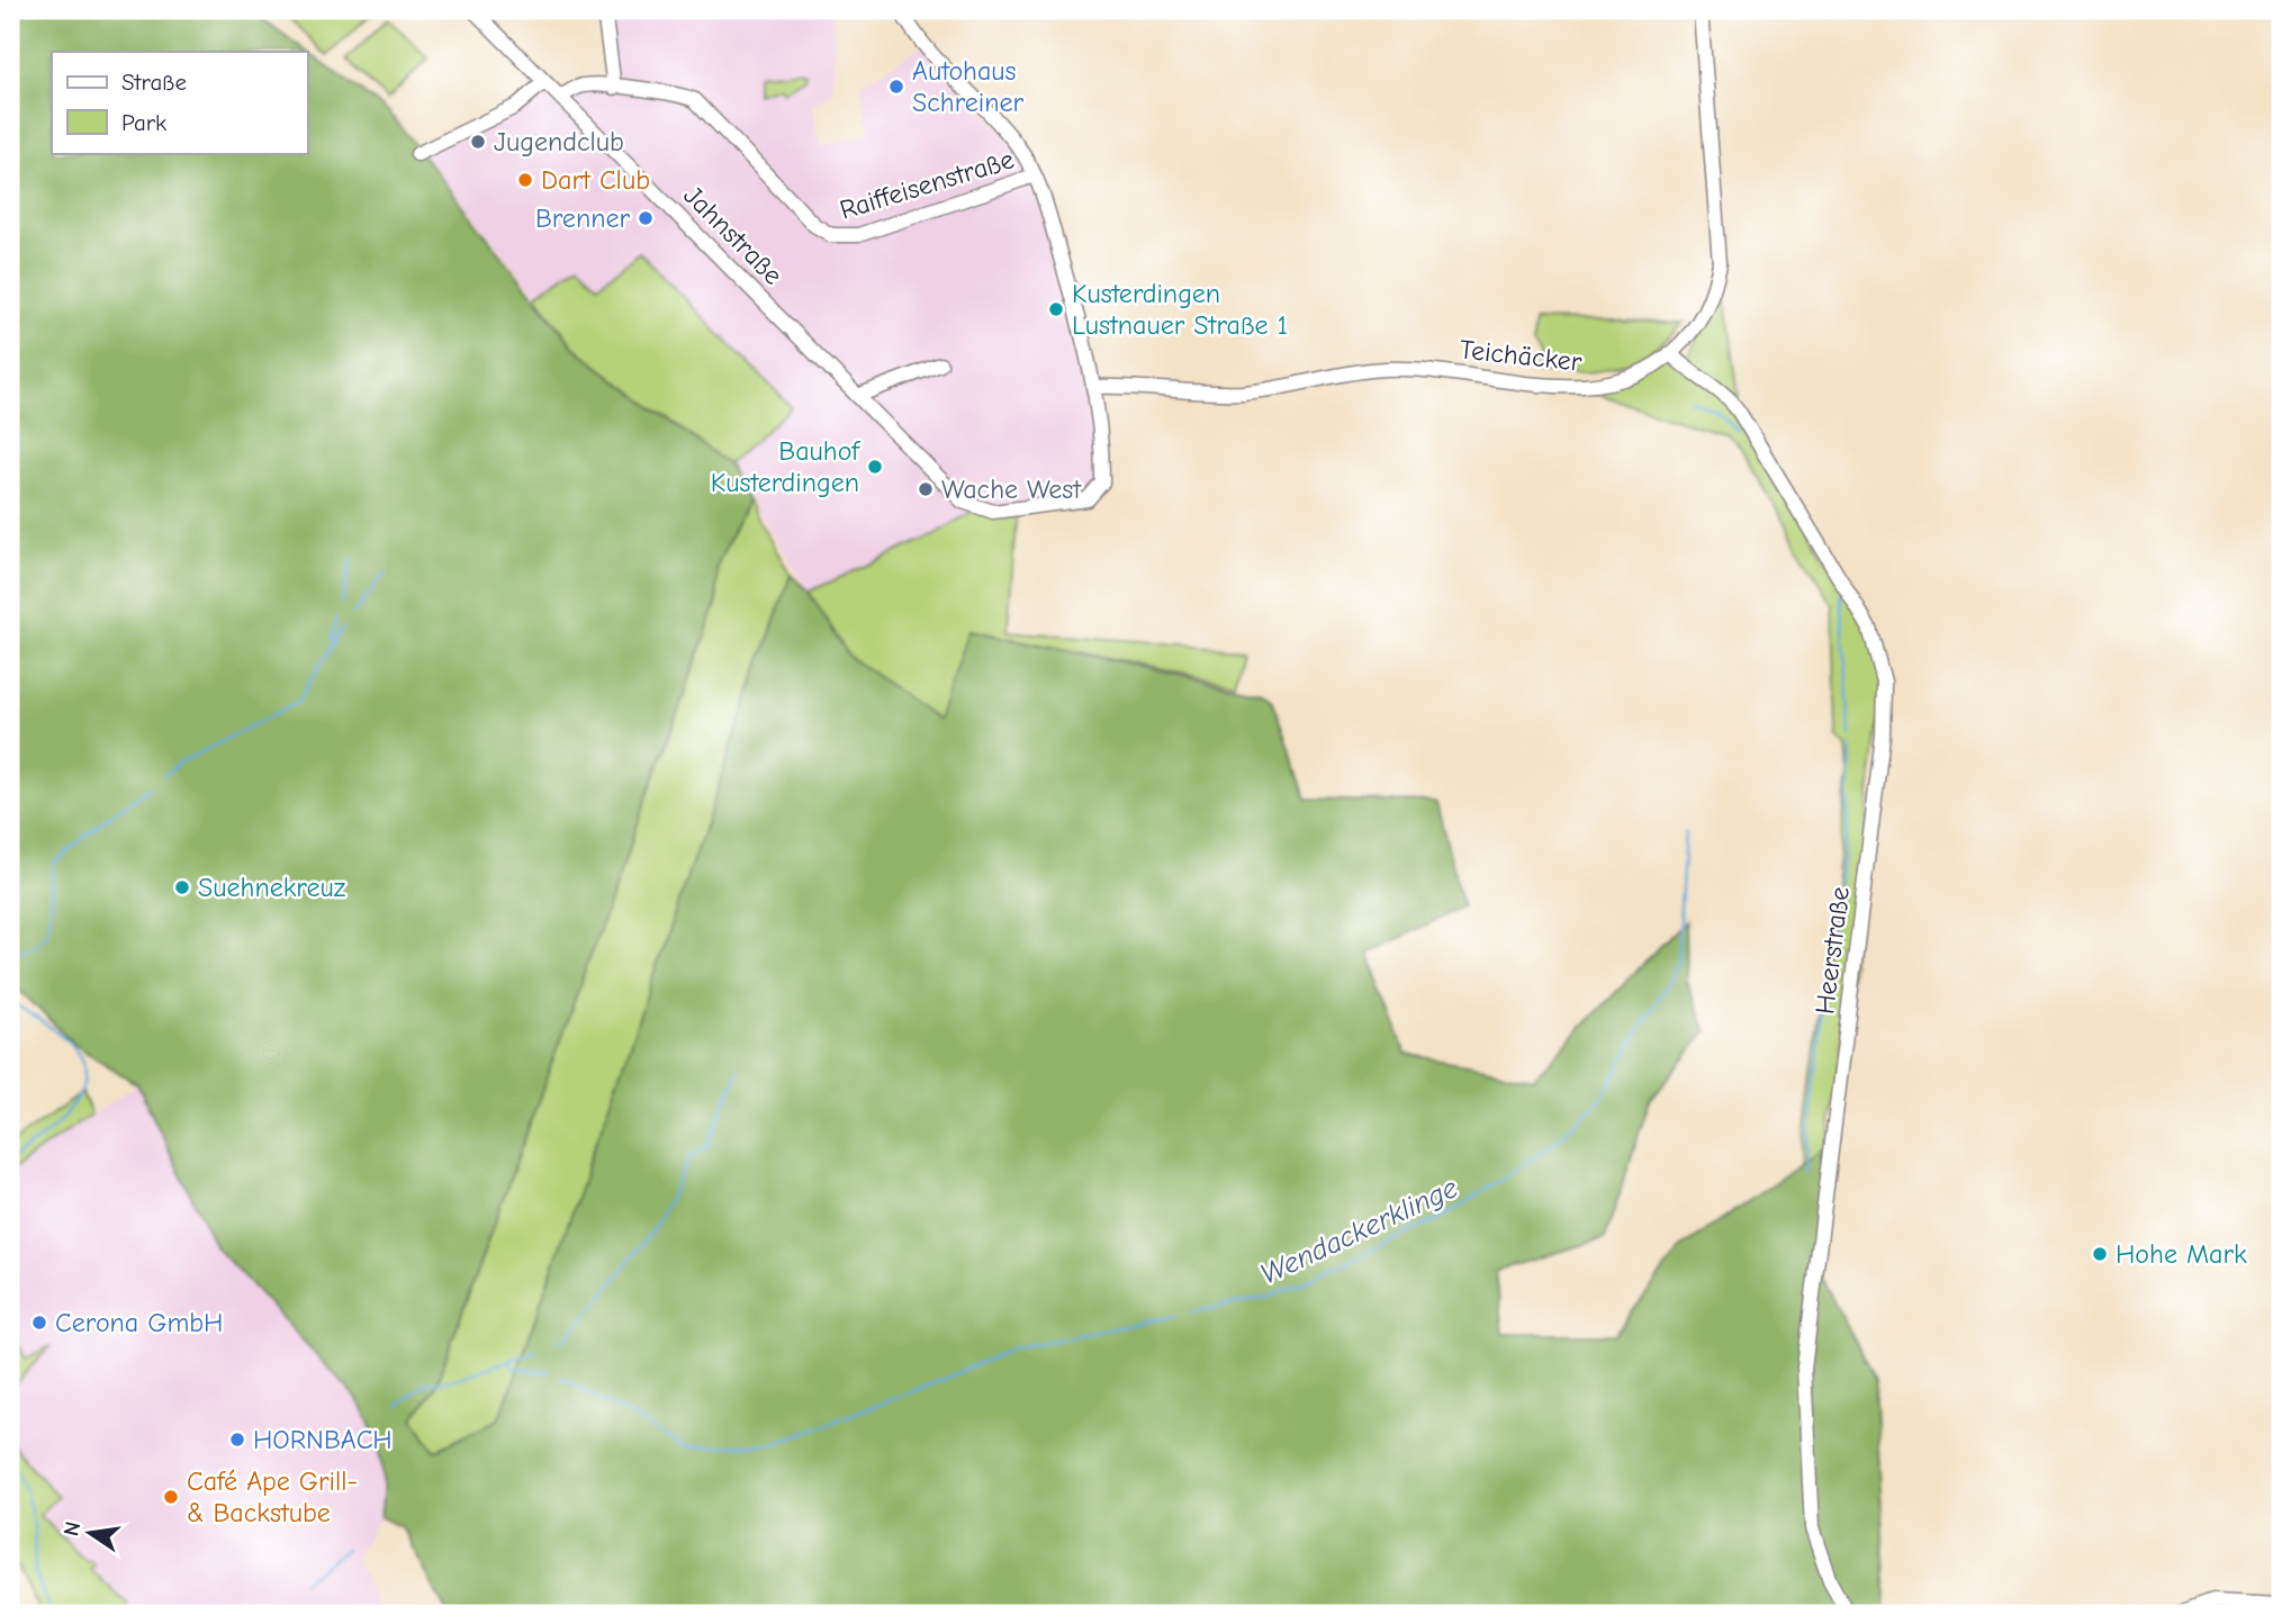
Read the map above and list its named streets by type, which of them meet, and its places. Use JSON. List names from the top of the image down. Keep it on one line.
{"streets":{"street":["Raiffeisenstraße","Jahnstraße","Teichäcker","Heerstraße"]},"crossings":[["Raiffeisenstraße","Jahnstraße"],["Jahnstraße","Teichäcker"],["Teichäcker","Heerstraße"]],"water":["Wendackerklinge"],"places":["Autohaus Schreiner","Jugendclub","Dart Club","Brenner","Kusterdingen Lustnauer Straße 1","Bauhof Kusterdingen","Wache West","Suehnekreuz","Hohe Mark","Cerona GmbH","HORNBACH","Café Ape Grill- & Backstube"],"legend":["Straße","Park"],"north":"left"}
